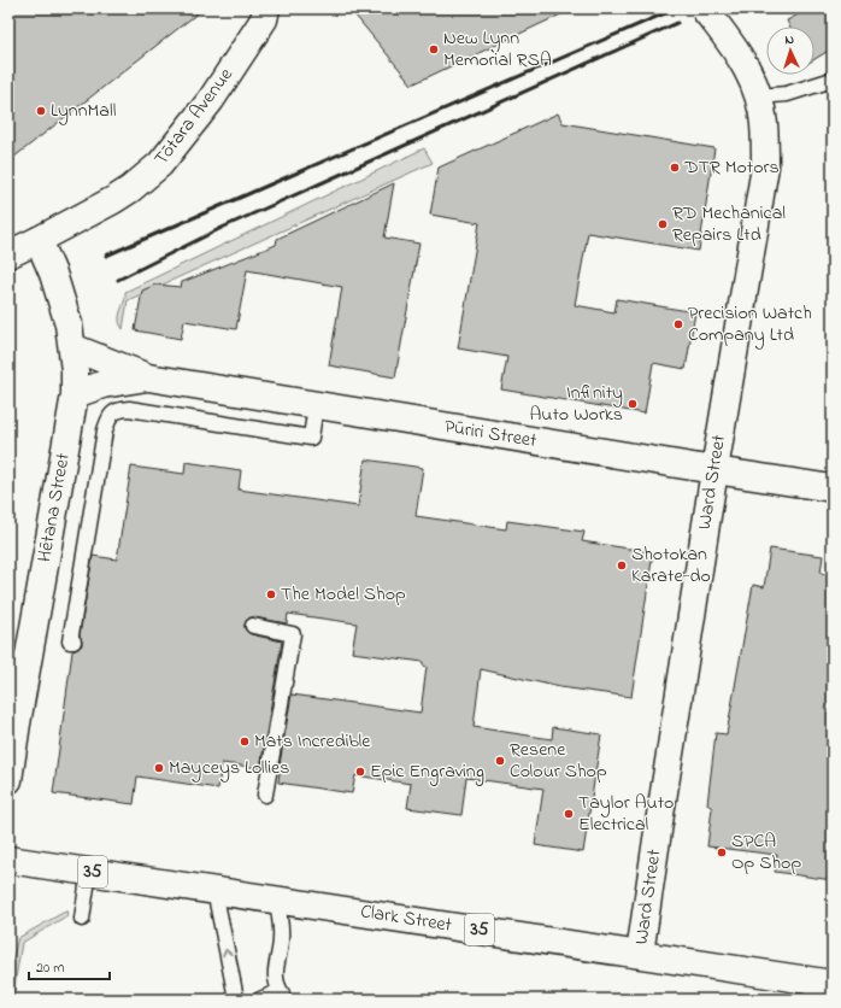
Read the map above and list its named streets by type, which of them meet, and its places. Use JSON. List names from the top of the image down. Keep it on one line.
{"streets":{"street":["Tōtara Avenue","Pūriri Street","Ward Street","Hētana Street","35","Clark Street"]},"crossings":[["Tōtara Avenue","Hētana Street"],["Pūriri Street","Ward Street"],["Pūriri Street","Hētana Street"],["Ward Street","Clark Street"]],"places":["New Lynn Memorial RSA","LynnMall","DTR Motors","RD Mechanical Repairs Ltd","Precision Watch Company Ltd","Infinity Auto Works","Shotokan Karate-do","The Model Shop","Mats Incredible","Resene Colour Shop","Mayceys Lollies","Epic Engraving","Taylor Auto Electrical","SPCA Op Shop"],"scale_bar":"20 m","north":"top"}
